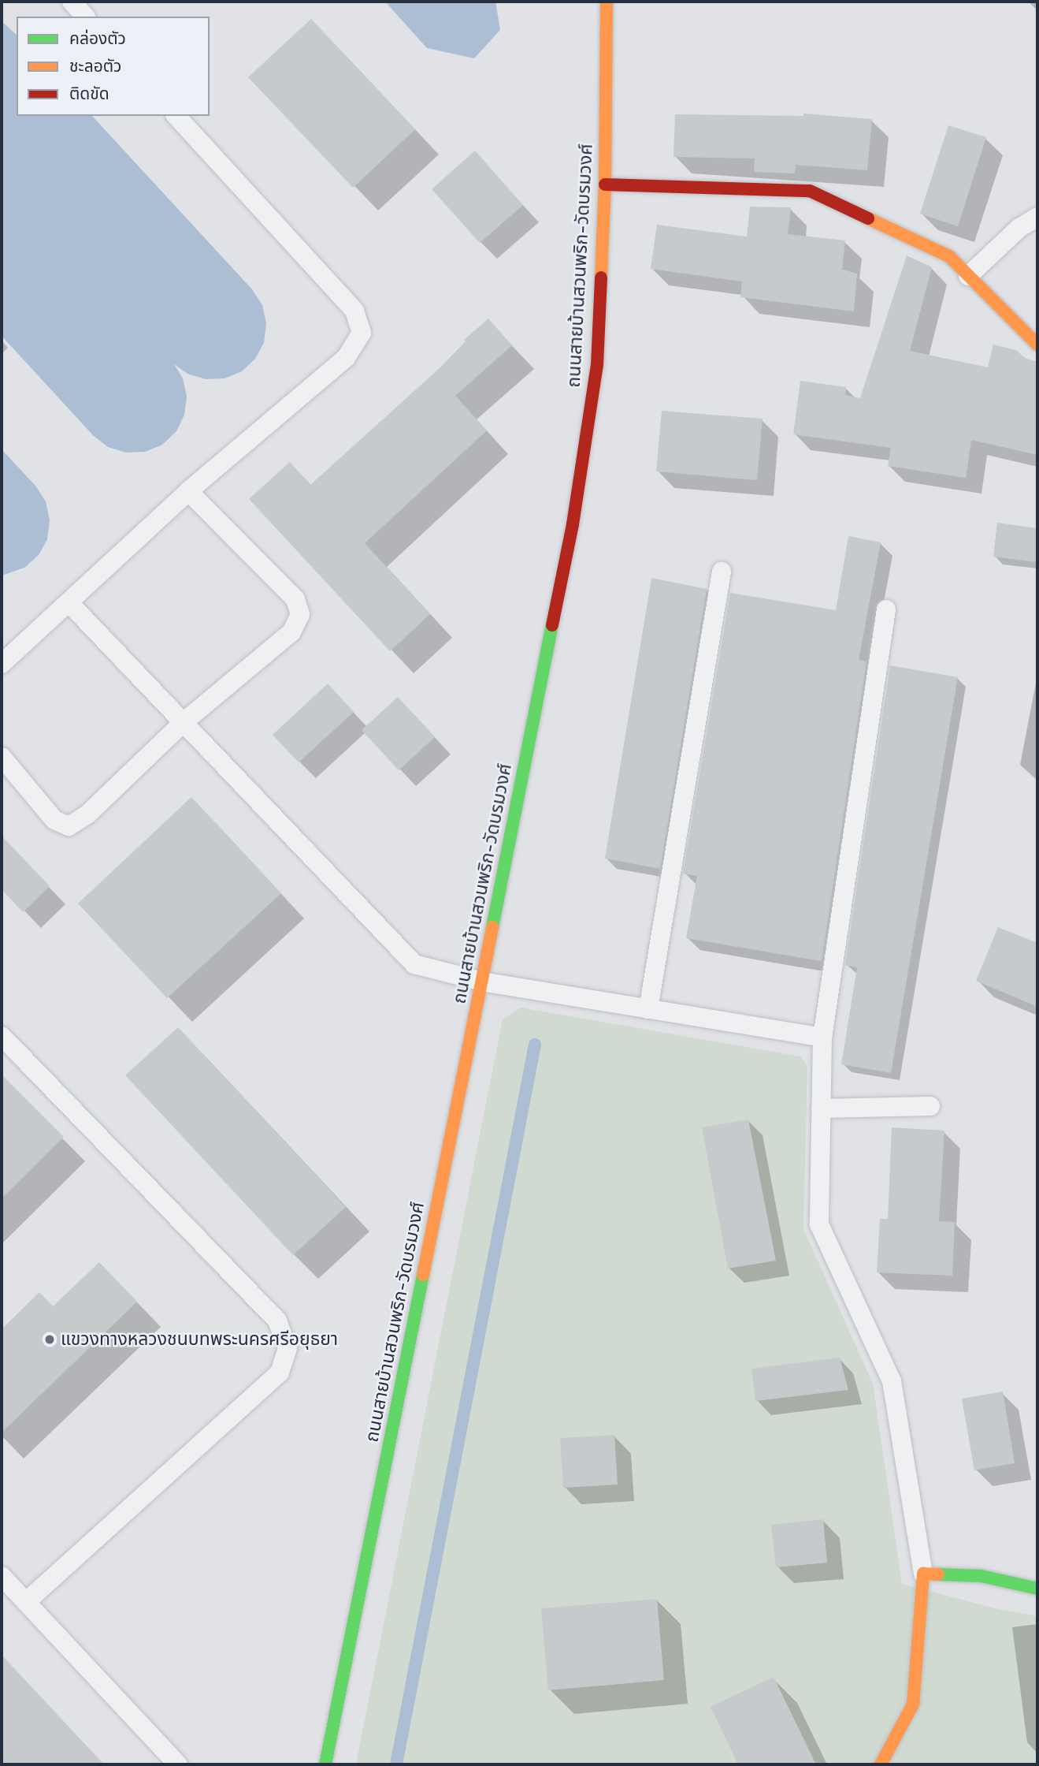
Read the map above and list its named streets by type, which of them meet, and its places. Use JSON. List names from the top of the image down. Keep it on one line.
{"streets":{"street":["ถนนสายบ้านสวนพริก-วัดบรมวงศ์"]},"places":["แขวงทางหลวงชนบทพระนครศรีอยุธยา"],"legend":["คล่องตัว","ชะลอตัว","ติดขัด"]}
